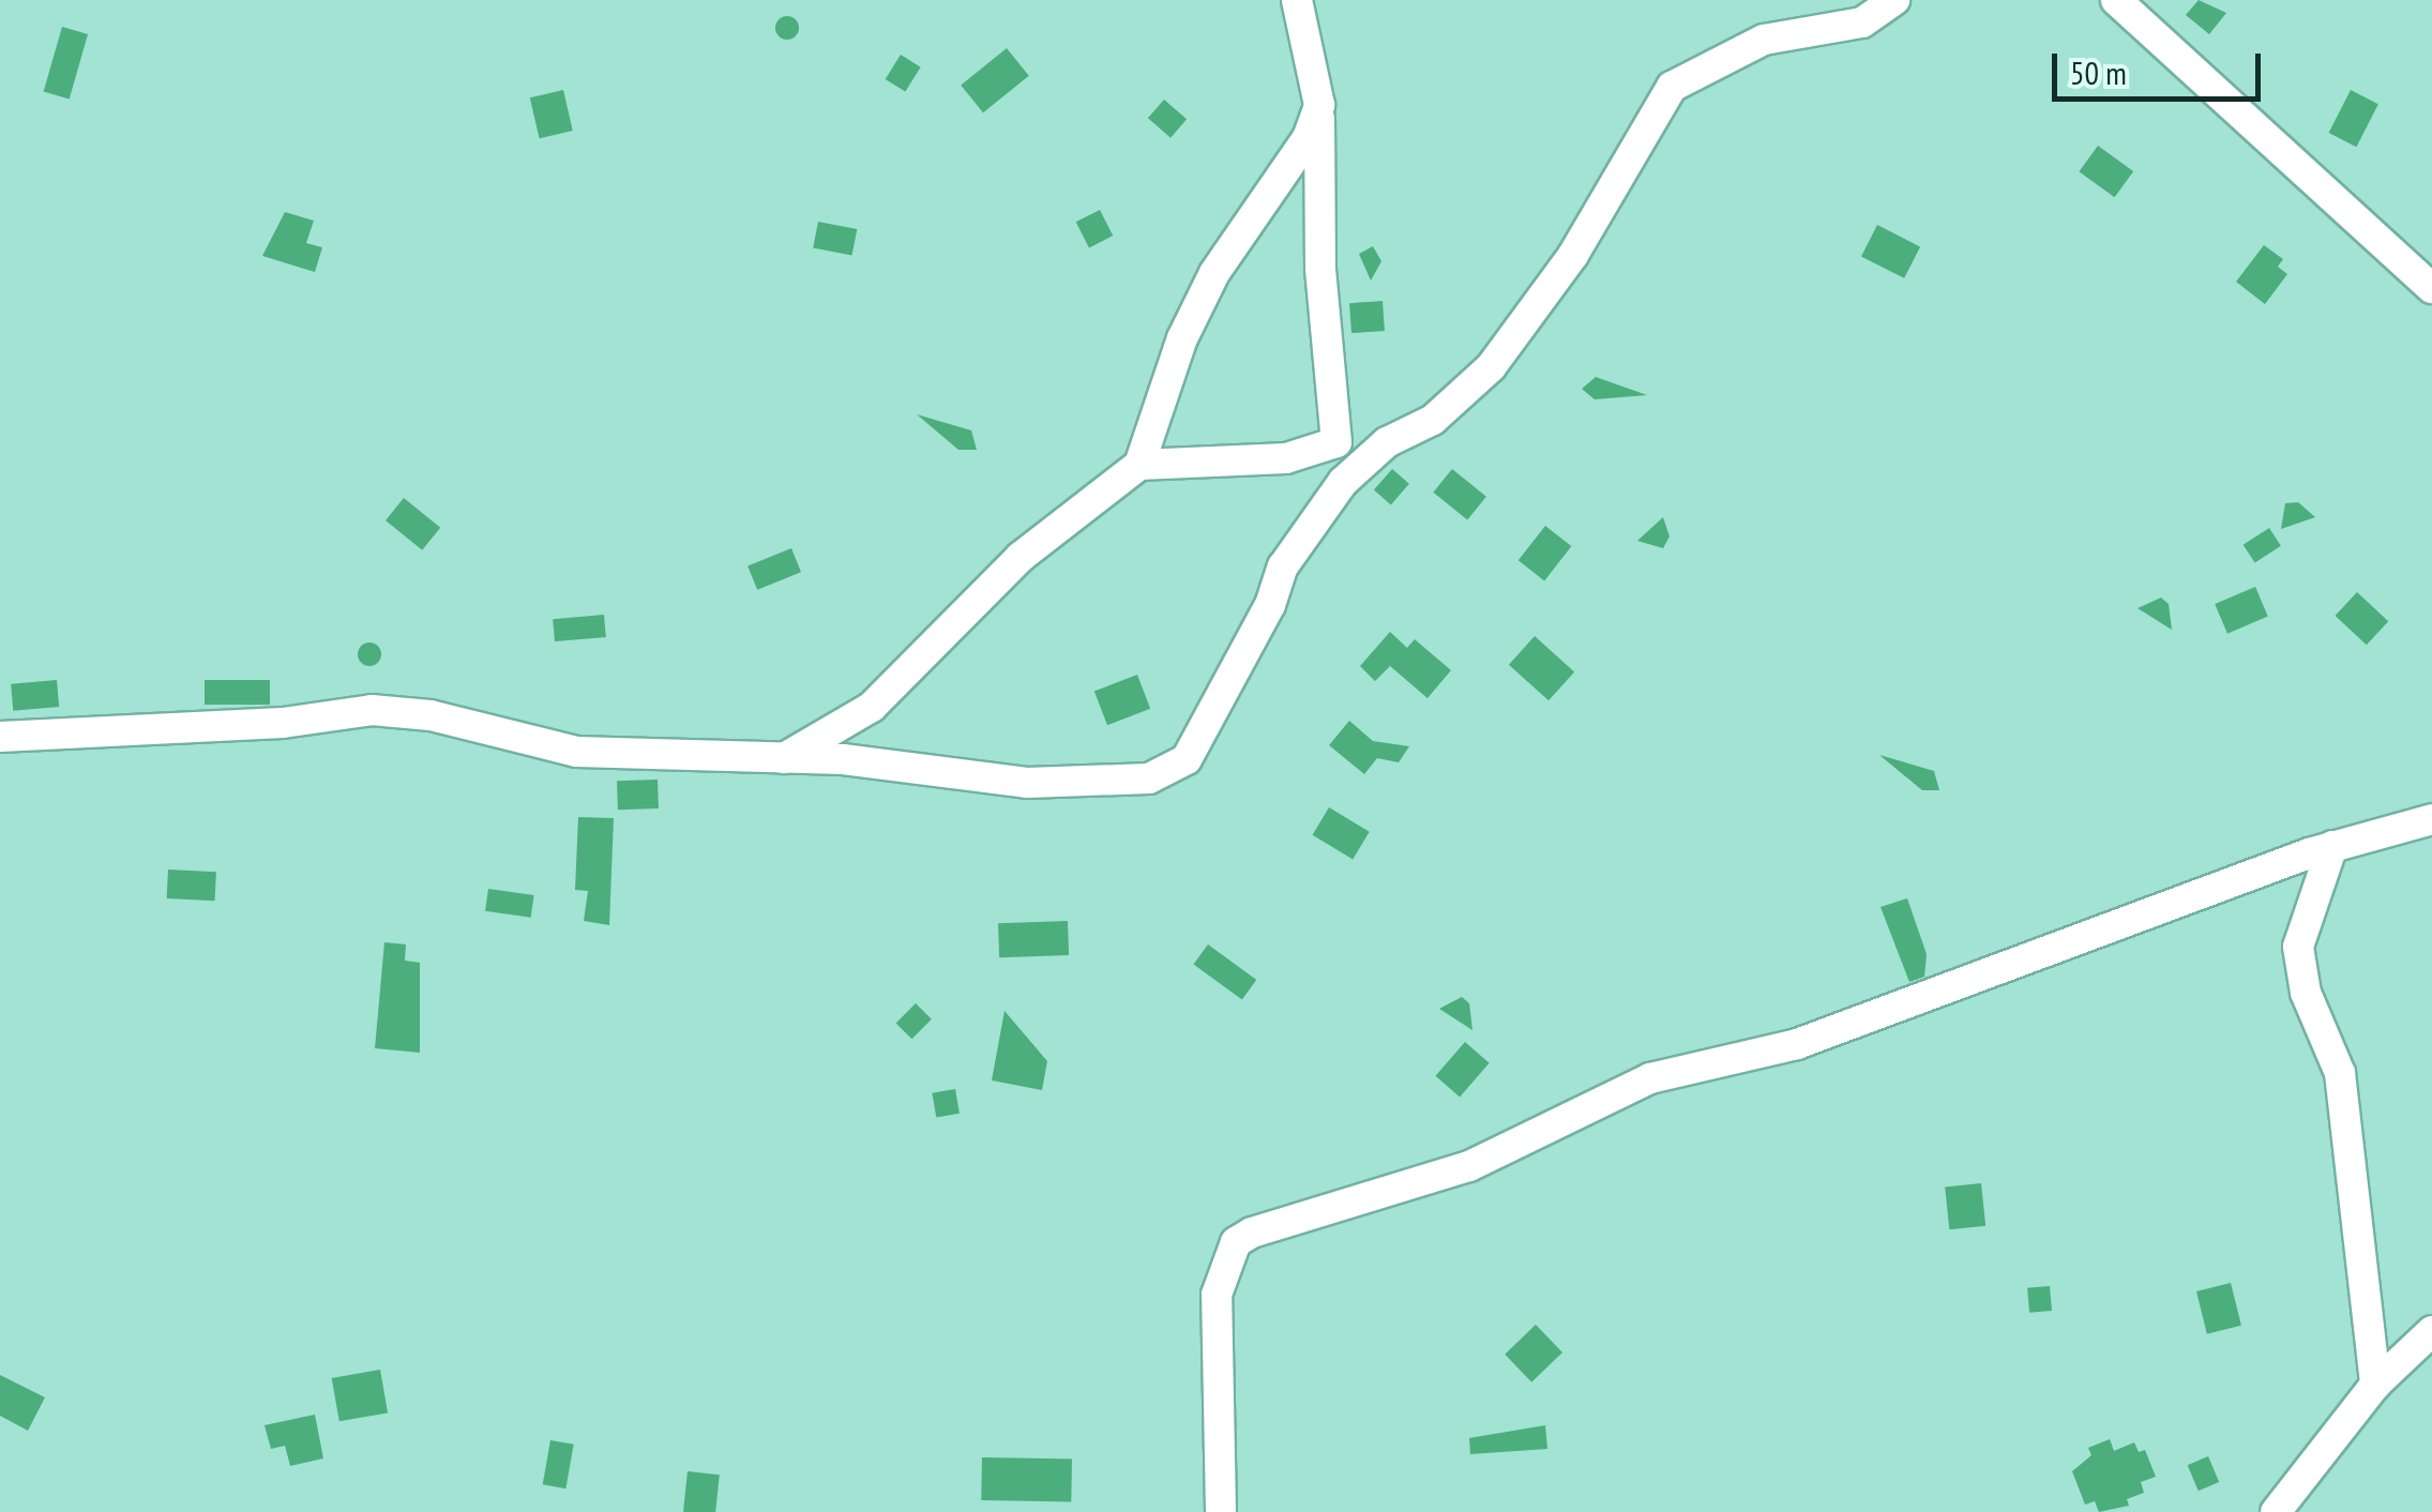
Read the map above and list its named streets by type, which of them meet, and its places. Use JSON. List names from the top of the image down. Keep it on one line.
{"scale_bar":"50 m"}
